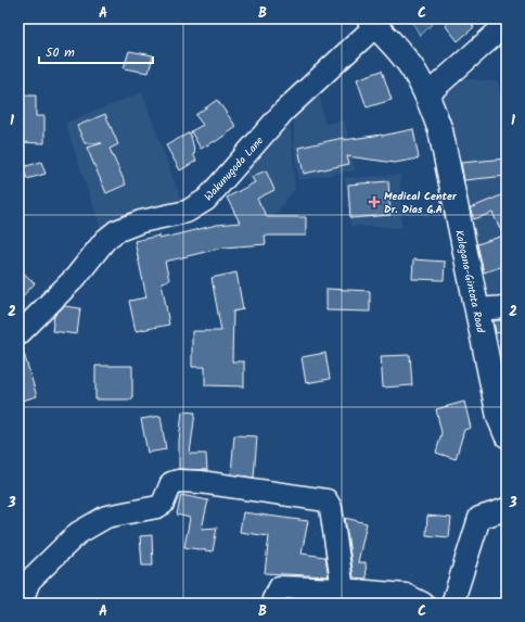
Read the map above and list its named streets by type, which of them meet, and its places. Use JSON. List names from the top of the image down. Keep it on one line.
{"streets":{"main road":["Kalegana-Gintota Road"],"street":["Wakunugoda Lane"]},"crossings":[["Wakunugoda Lane","Kalegana-Gintota Road"]],"places":{"health":["Medical Center Dr. Dias G.A"]},"scale_bar":"50 m","grid":{"columns":["A","B","C"],"rows":["1","2","3"]}}
